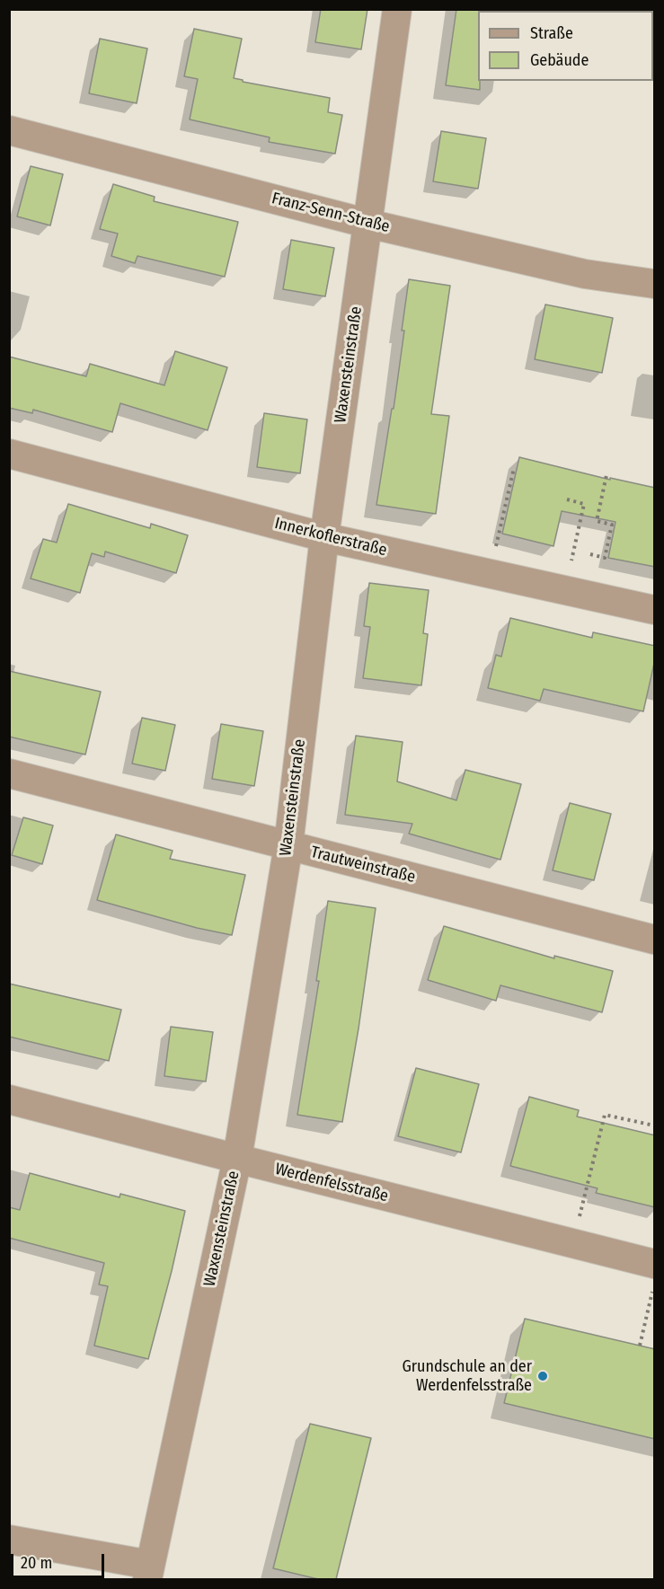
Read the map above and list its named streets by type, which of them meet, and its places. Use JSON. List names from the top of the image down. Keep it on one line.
{"streets":{"street":["Franz-Senn-Straße","Waxensteinstraße","Innerkoflerstraße","Trautweinstraße","Werdenfelsstraße"]},"crossings":[["Franz-Senn-Straße","Waxensteinstraße"],["Waxensteinstraße","Innerkoflerstraße"],["Waxensteinstraße","Trautweinstraße"],["Waxensteinstraße","Werdenfelsstraße"]],"places":["Grundschule an der Werdenfelsstraße"],"legend":["Straße","Gebäude"],"scale_bar":"20 m"}
